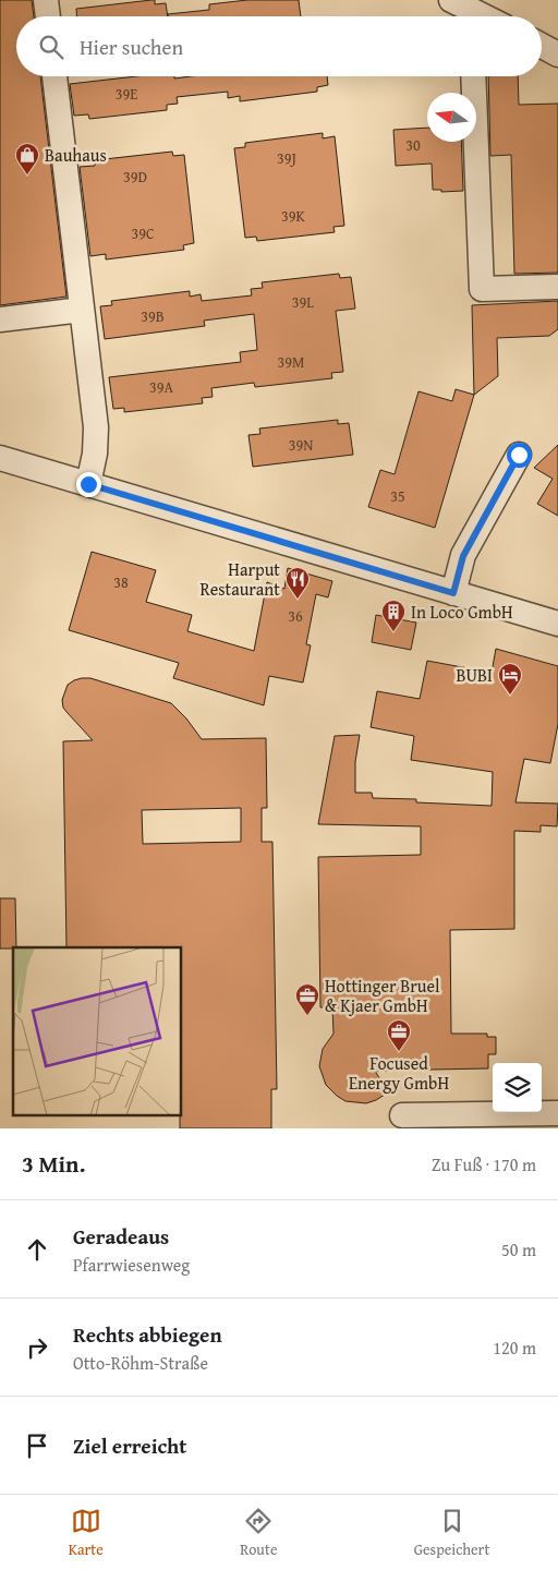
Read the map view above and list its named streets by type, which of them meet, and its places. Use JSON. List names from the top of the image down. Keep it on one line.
{"places":{"shop":["Bauhaus"],"restaurant":["Harput Restaurant"],"building":["In Loco GmbH"],"hotel":["BUBI"],"office":["Hottinger Bruel & Kjaer GmbH","Focused Energy GmbH"]},"house_numbers":["39E","30","39J","39D","39K","39C","39L","39B","39M","39A","39N","35","38","36"],"north":"left","page":{"search":"Hier suchen","heading":["3 Min.","Zu Fuß · 170 m"],"list":[["Geradeaus","Pfarrwiesenweg","50 m"],["Rechts abbiegen","Otto-Röhm-Straße","120 m"],"Ziel erreicht"],"nav":["Karte","Route","Gespeichert"]}}
